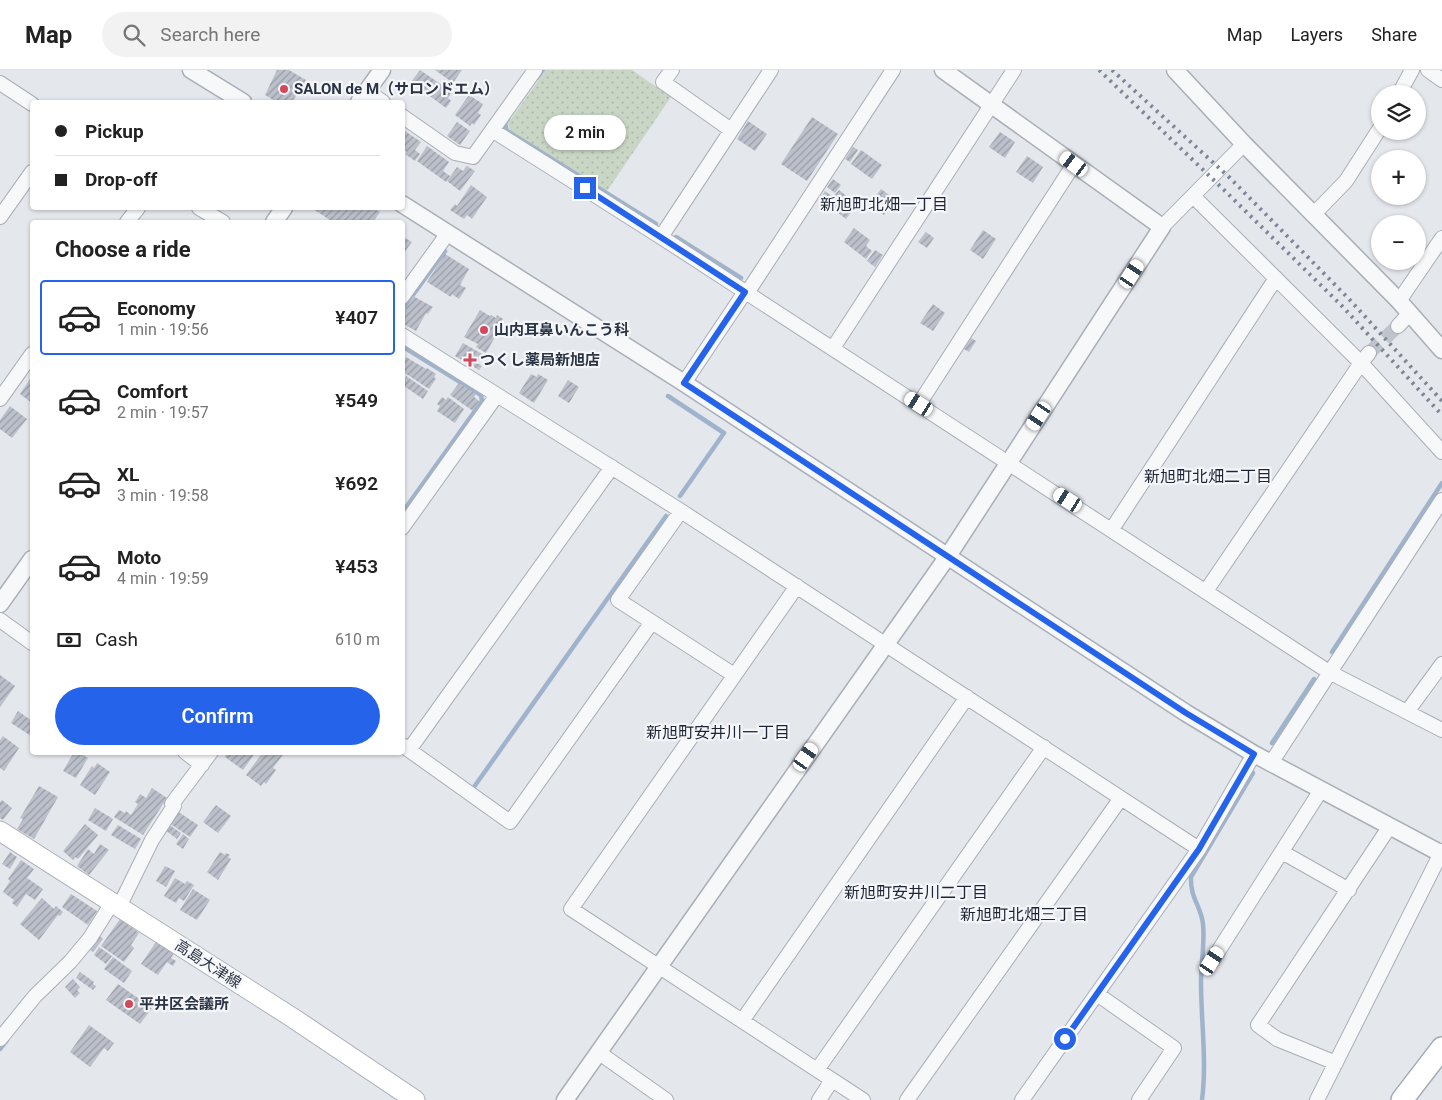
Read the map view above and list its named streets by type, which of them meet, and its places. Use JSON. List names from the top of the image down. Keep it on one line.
{"streets":{"main road":["高島大津線"]},"districts":["新旭町北畑一丁目","新旭町北畑二丁目","新旭町安井川一丁目","新旭町安井川二丁目","新旭町北畑三丁目"],"places":{"other":["SALON de M（サロンドエム）","山内耳鼻いんこう科","平井区会議所"],"health":["つくし薬局新旭店"]},"page":{"header":"Map","search":"Search here","nav":["Map","Layers","Share"],"map_buttons":["+","−"],"banner":["Pickup","Drop-off"],"bubble":"2 min","heading":"Choose a ride","list":[{"name":"Economy","note":"1 min · 19:56","value":"¥407"},{"name":"Comfort","note":"2 min · 19:57","value":"¥549"},{"name":"XL","note":"3 min · 19:58","value":"¥692"},{"name":"Moto","note":"4 min · 19:59","value":"¥453"}],"pay":["Cash","610 m"],"buttons":"Confirm"}}
